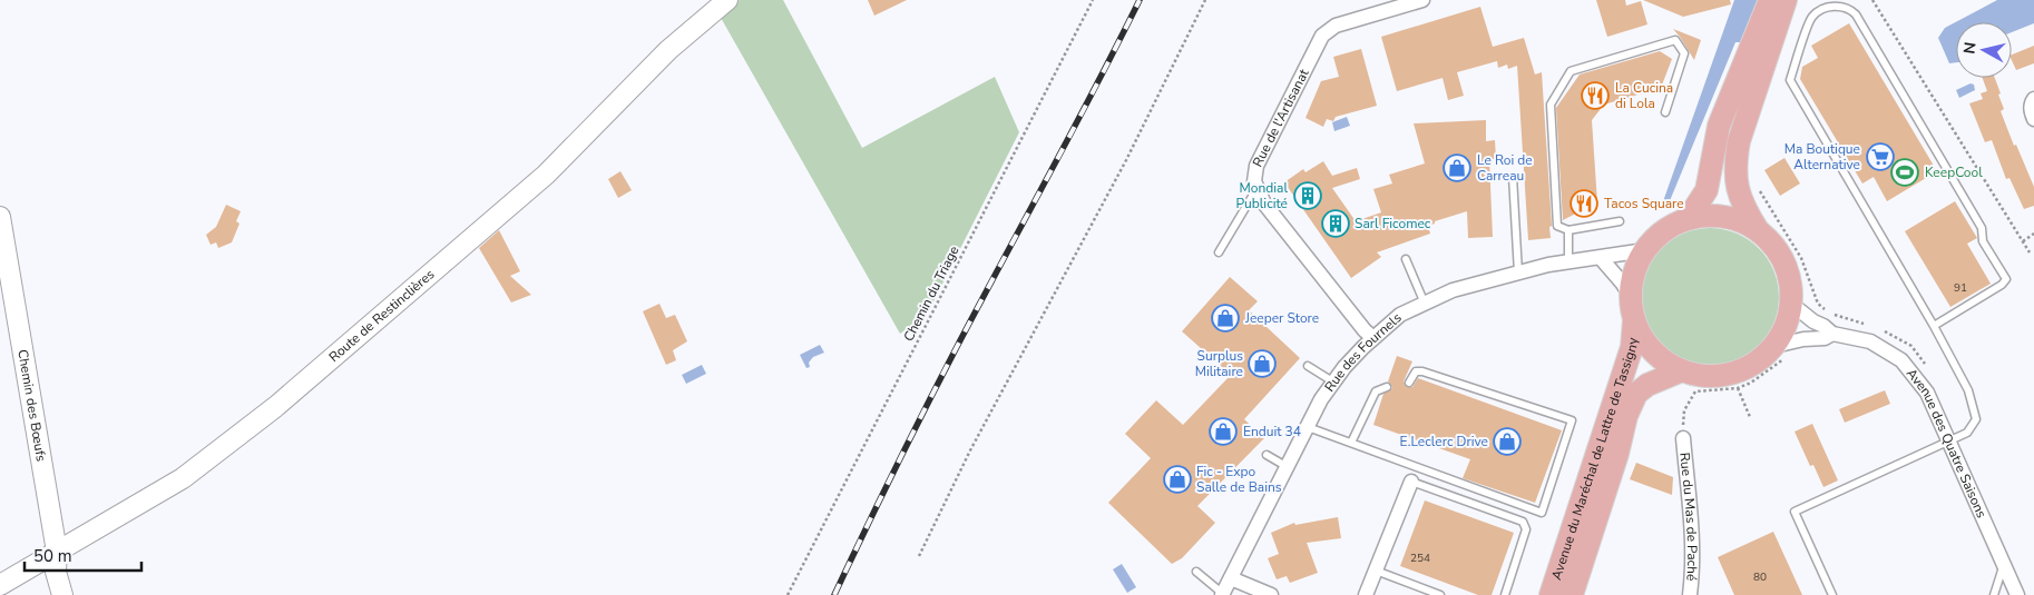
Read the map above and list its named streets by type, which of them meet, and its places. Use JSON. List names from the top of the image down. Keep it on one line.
{"streets":{"main road":["Avenue du Maréchal de Lattre de Tassigny"],"street":["Rue de l'Artisanat","Route de Restinclières","Rue des Fournels","Chemin des Bœufs","Avenue des Quatre Saisons","Rue du Mas de Paché"],"path":["Chemin du Triage"]},"crossings":[["Rue de l'Artisanat","Rue des Fournels"],["Route de Restinclières","Chemin des Bœufs"],["Rue des Fournels","Avenue des Quatre Saisons"],["Rue des Fournels","Avenue du Maréchal de Lattre de Tassigny"],["Avenue des Quatre Saisons","Avenue du Maréchal de Lattre de Tassigny"]],"places":{"restaurant":["La Cucina di Lola","Tacos Square"],"supermarket":["Ma Boutique Alternative"],"shop":["Le Roi de Carreau","Jeeper Store","Surplus Militaire","Enduit 34","E.Leclerc Drive","Fic - Expo Salle de Bains"],"sports":["KeepCool"],"building":["Mondial Publicité","Sarl Ficomec"]},"house_numbers":["91","254","80"],"scale_bar":"50 m","north":"left"}
